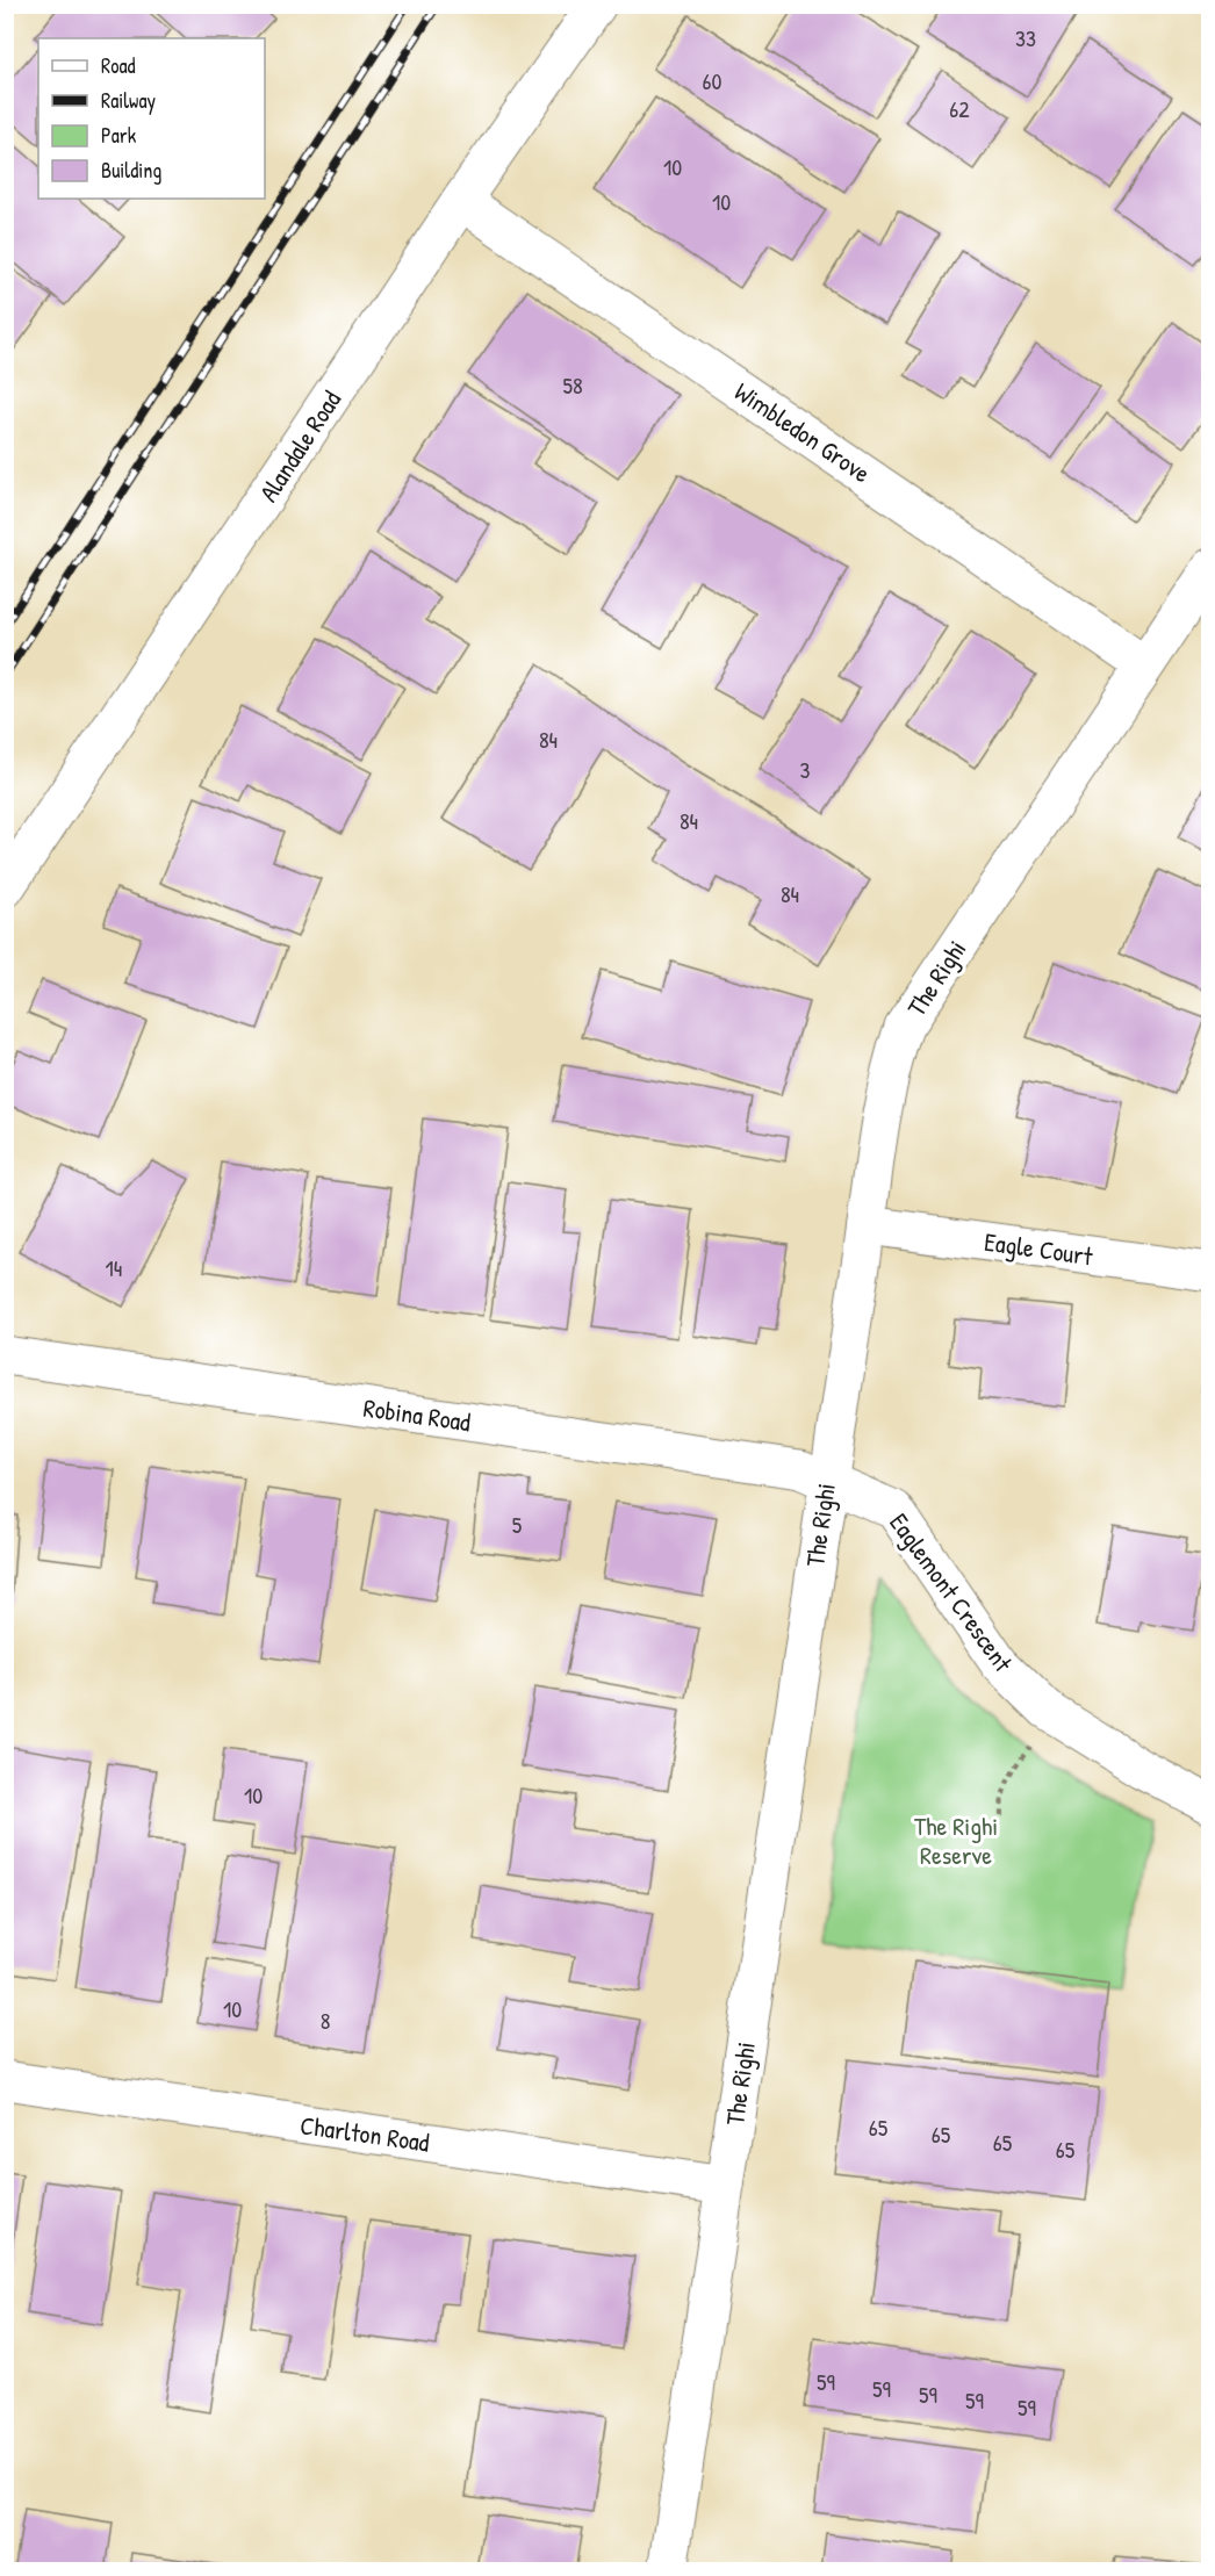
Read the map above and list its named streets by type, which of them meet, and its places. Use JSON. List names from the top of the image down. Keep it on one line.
{"streets":{"street":["Wimbledon Grove","Alandale Road","The Righi","Eagle Court","Robina Road","Eaglemont Crescent","Charlton Road"]},"crossings":[["Wimbledon Grove","Alandale Road"],["Wimbledon Grove","The Righi"],["The Righi","Eagle Court"],["The Righi","Robina Road"],["The Righi","Eaglemont Crescent"],["The Righi","Charlton Road"],["Robina Road","Eaglemont Crescent"]],"parks":["The Righi Reserve"],"house_numbers":["33","60","62","10","10","58","84","3","84","84","14","5","10","10","8","65","65","65","65","59","59","59","59","59"],"legend":["Road","Railway","Park","Building"]}
